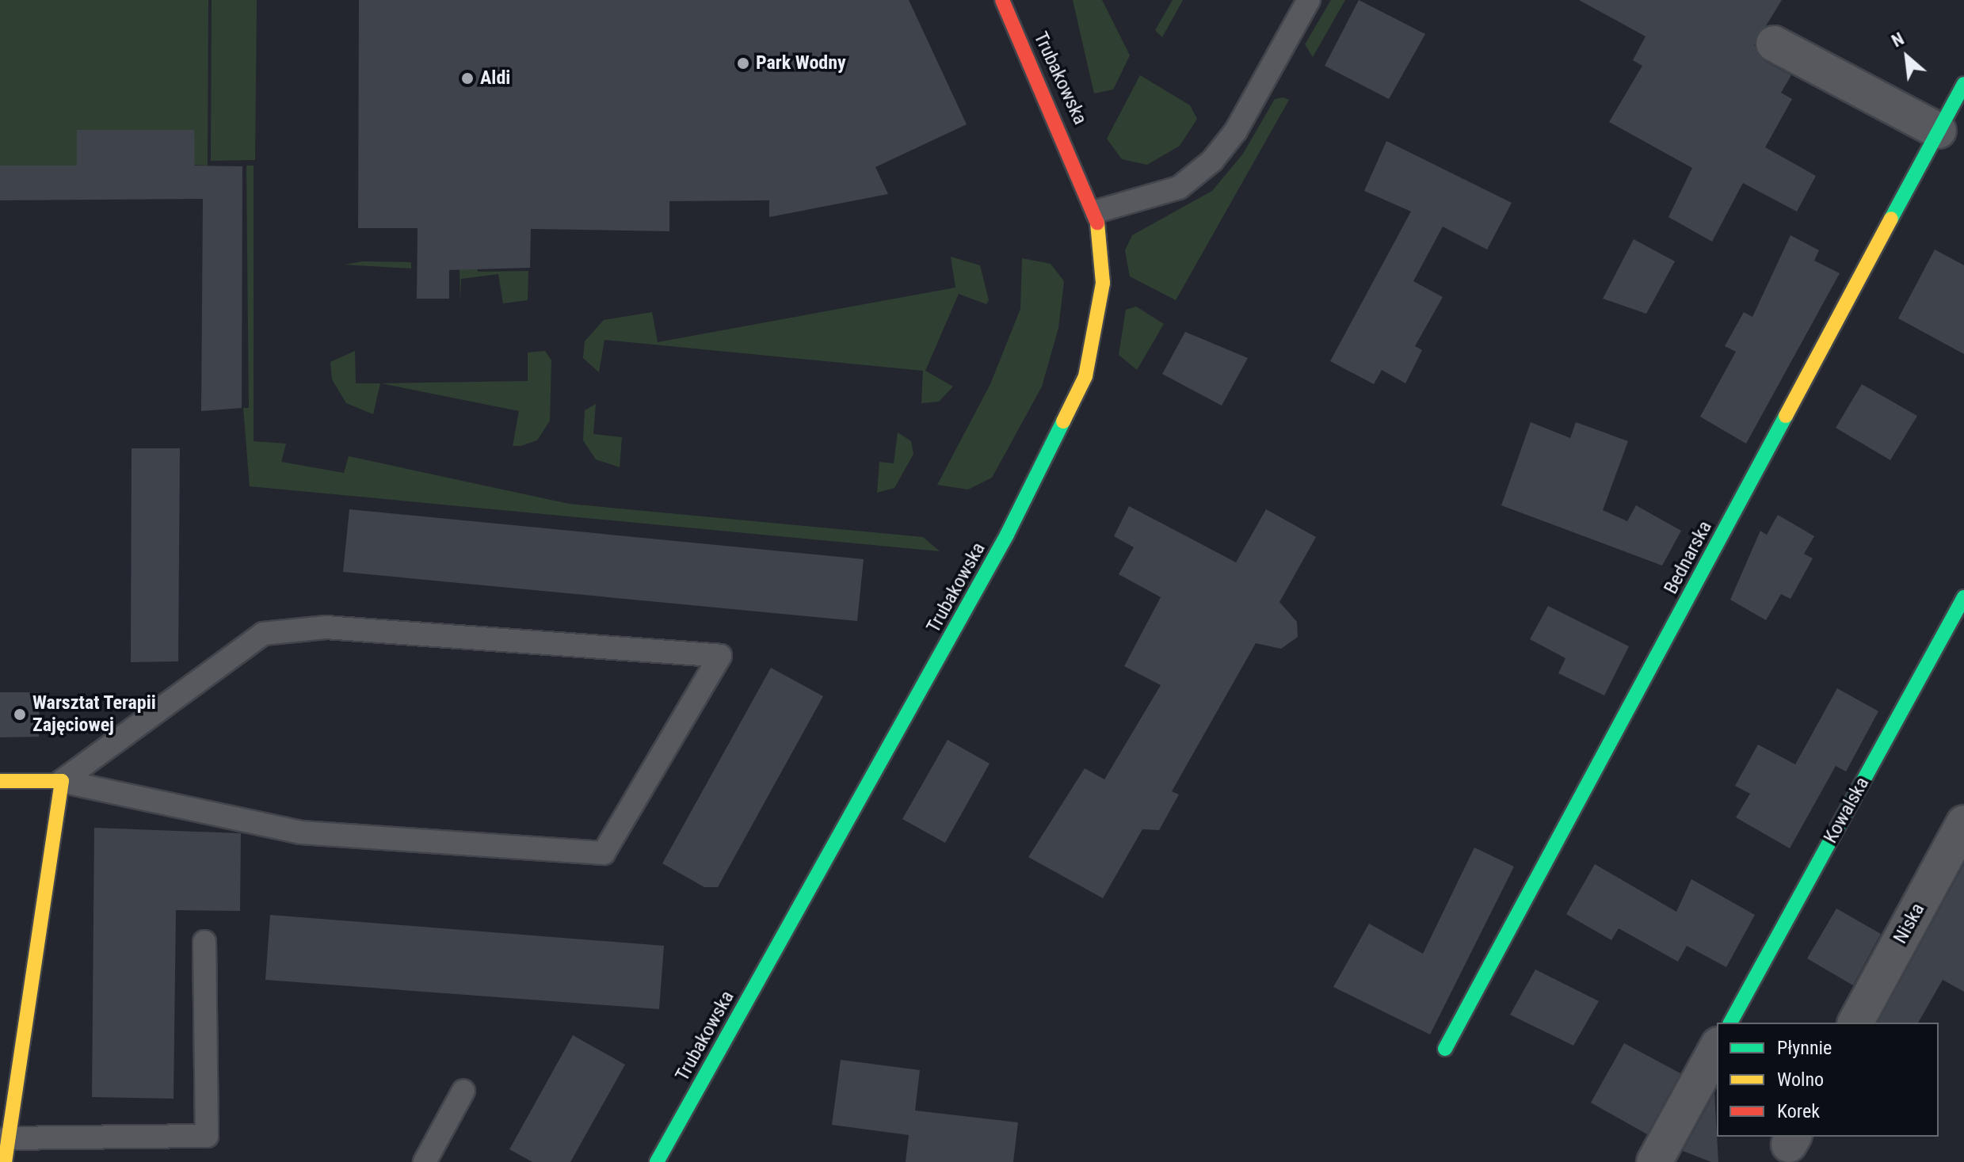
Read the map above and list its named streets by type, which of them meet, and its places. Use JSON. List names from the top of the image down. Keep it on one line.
{"streets":{"street":["Trubakowska","Bednarska","Kowalska","Niska"]},"places":["Park Wodny","Aldi","Warsztat Terapii Zajęciowej"],"legend":["Płynnie","Wolno","Korek"],"north":"top left"}
